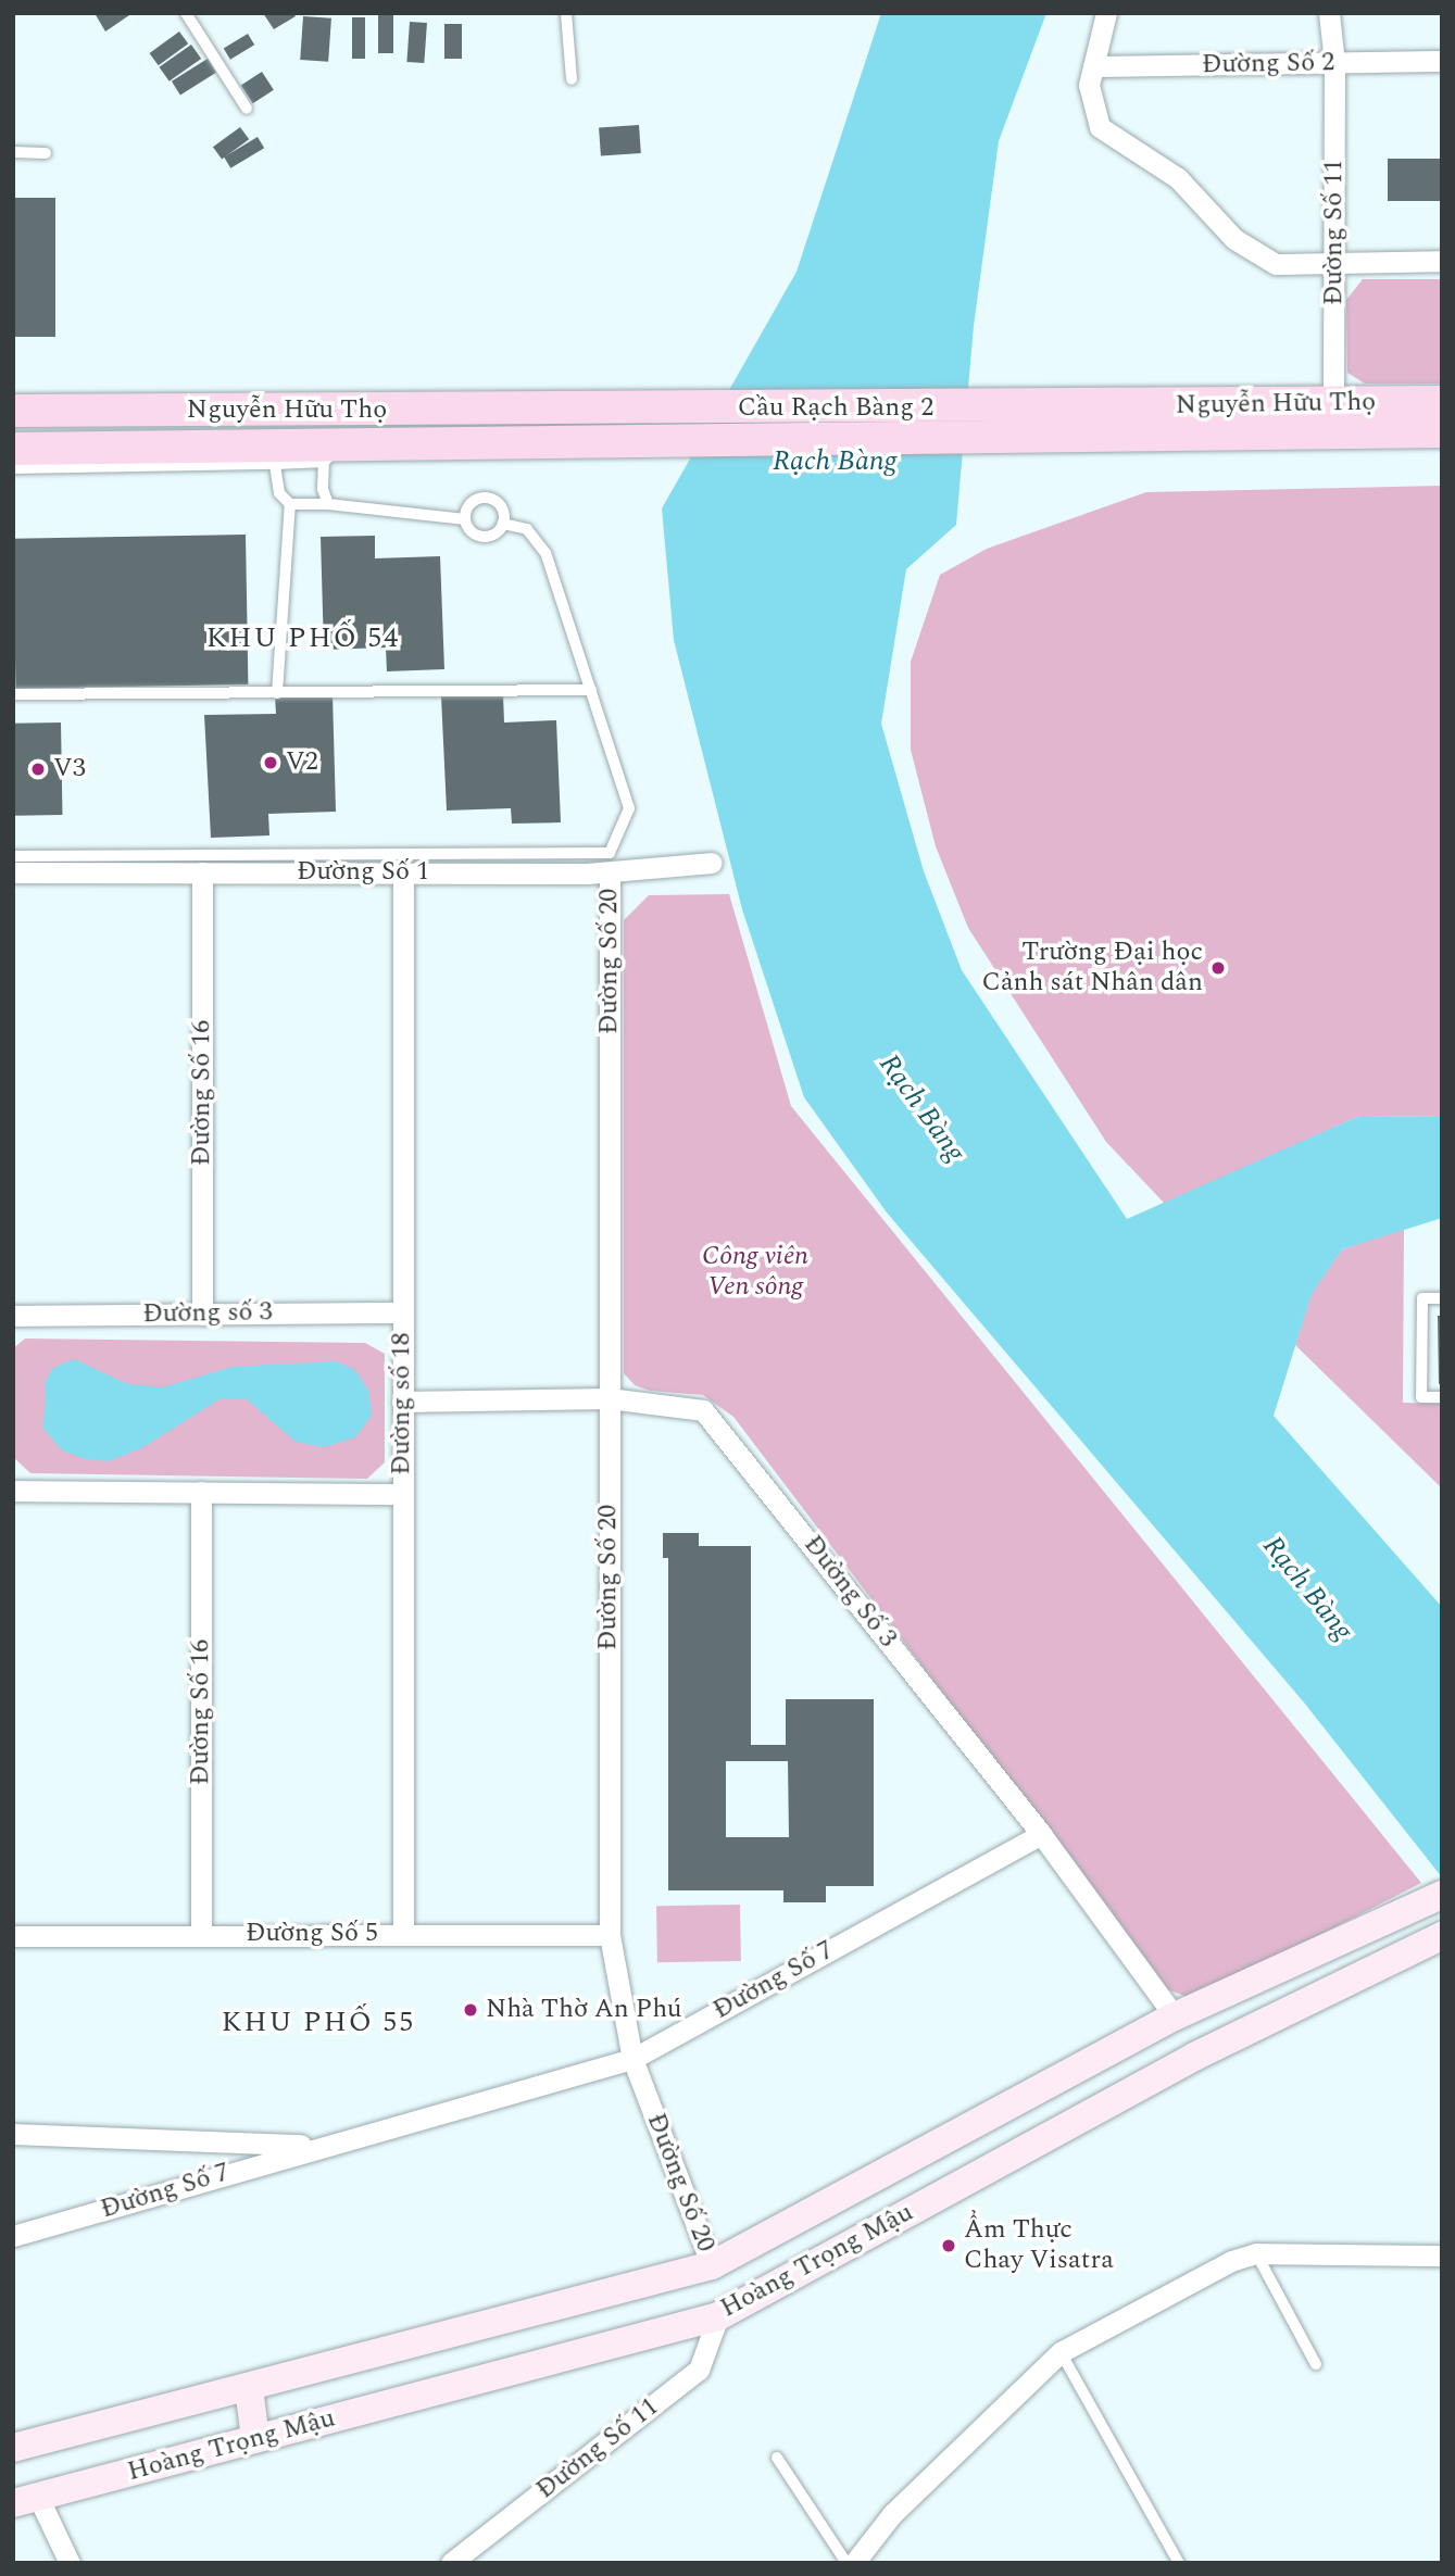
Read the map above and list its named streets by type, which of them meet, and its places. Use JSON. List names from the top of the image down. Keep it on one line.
{"streets":{"main road":["Nguyễn Hữu Thọ","Cầu Rạch Bàng 2","Hoàng Trọng Mậu"],"street":["Đường Số 2","Đường Số 11","Đường Số 1","Đường Số 20","Đường Số 16","Đường số 3","Đường số 18","Đường Số 3","Đường Số 5","Đường Số 7"]},"crossings":[["Đường Số 2","Đường Số 11"],["Đường Số 11","Nguyễn Hữu Thọ"],["Đường Số 11","Hoàng Trọng Mậu"],["Nguyễn Hữu Thọ","Cầu Rạch Bàng 2"],["Đường Số 1","Đường Số 20"],["Đường Số 1","Đường Số 16"],["Đường Số 1","Đường số 18"],["Đường Số 20","Đường Số 3"],["Đường Số 20","Đường Số 5"],["Đường Số 20","Đường Số 7"],["Đường Số 20","Hoàng Trọng Mậu"],["Đường Số 16","Đường số 3"],["Đường Số 16","Đường Số 5"],["Đường số 3","Đường số 18"],["Đường số 18","Đường Số 3"],["Đường số 18","Đường Số 5"],["Đường Số 3","Đường Số 7"],["Đường Số 3","Hoàng Trọng Mậu"]],"districts":["KHU PHỐ 54","KHU PHỐ 55"],"water":["Rạch Bàng"],"parks":["Công viên Ven sông"],"places":["V2","V3","Trường Đại học Cảnh sát Nhân dân","Nhà Thờ An Phú","Ẩm Thực Chay Visatra"]}
